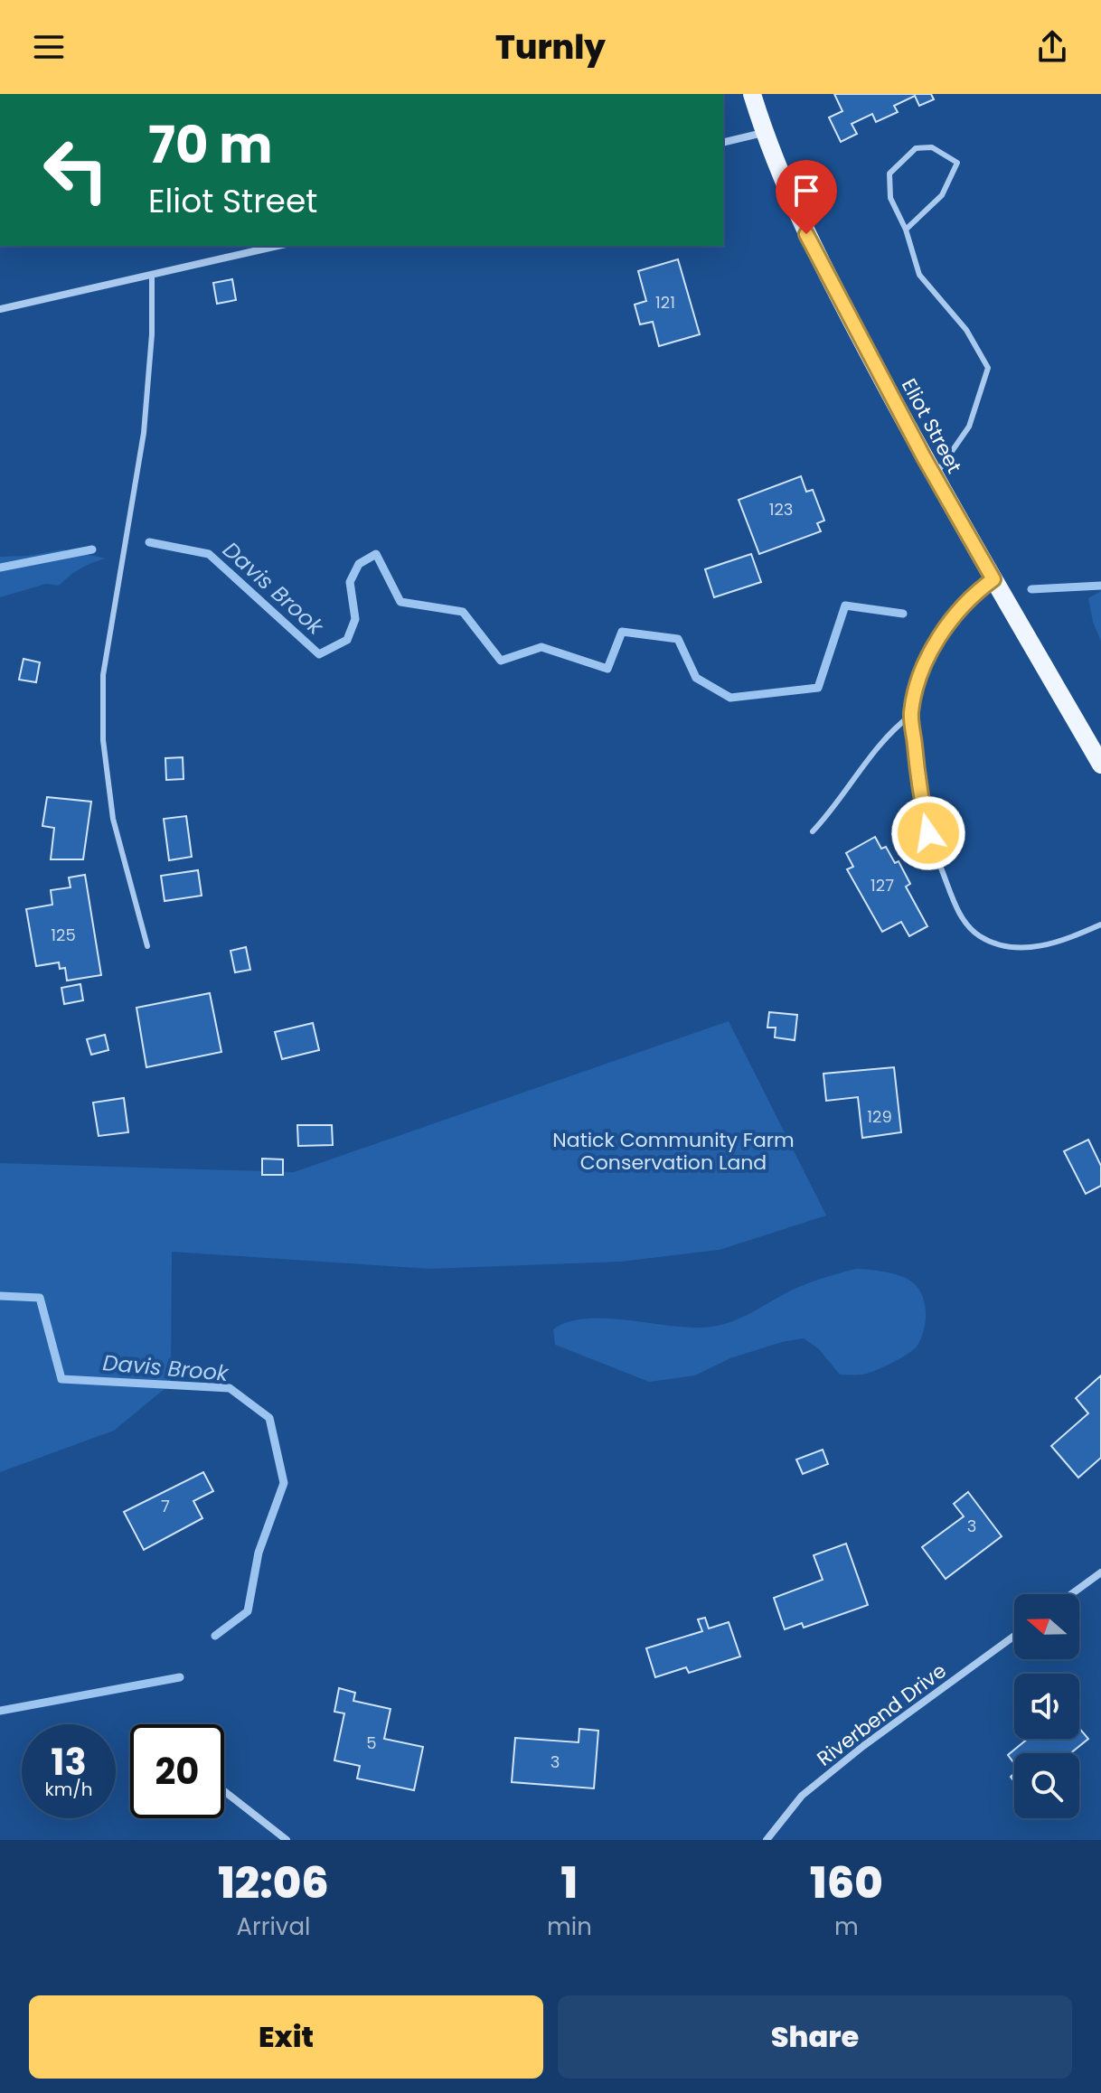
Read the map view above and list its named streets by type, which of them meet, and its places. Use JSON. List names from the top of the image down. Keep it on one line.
{"streets":{"main road":["Eliot Street"],"street":["Riverbend Drive"]},"water":["Davis Brook"],"parks":["Natick Community Farm Conservation Land"],"house_numbers":["121","123","127","125","129","7","3","5","3"],"north":"left","page":{"header":"Turnly","turn":["70 m","Eliot Street"],"speed":"13 km/h","limit":"20","eta":["12:06","Arrival","1","min","160","m"],"buttons":["Exit","Share"]}}
